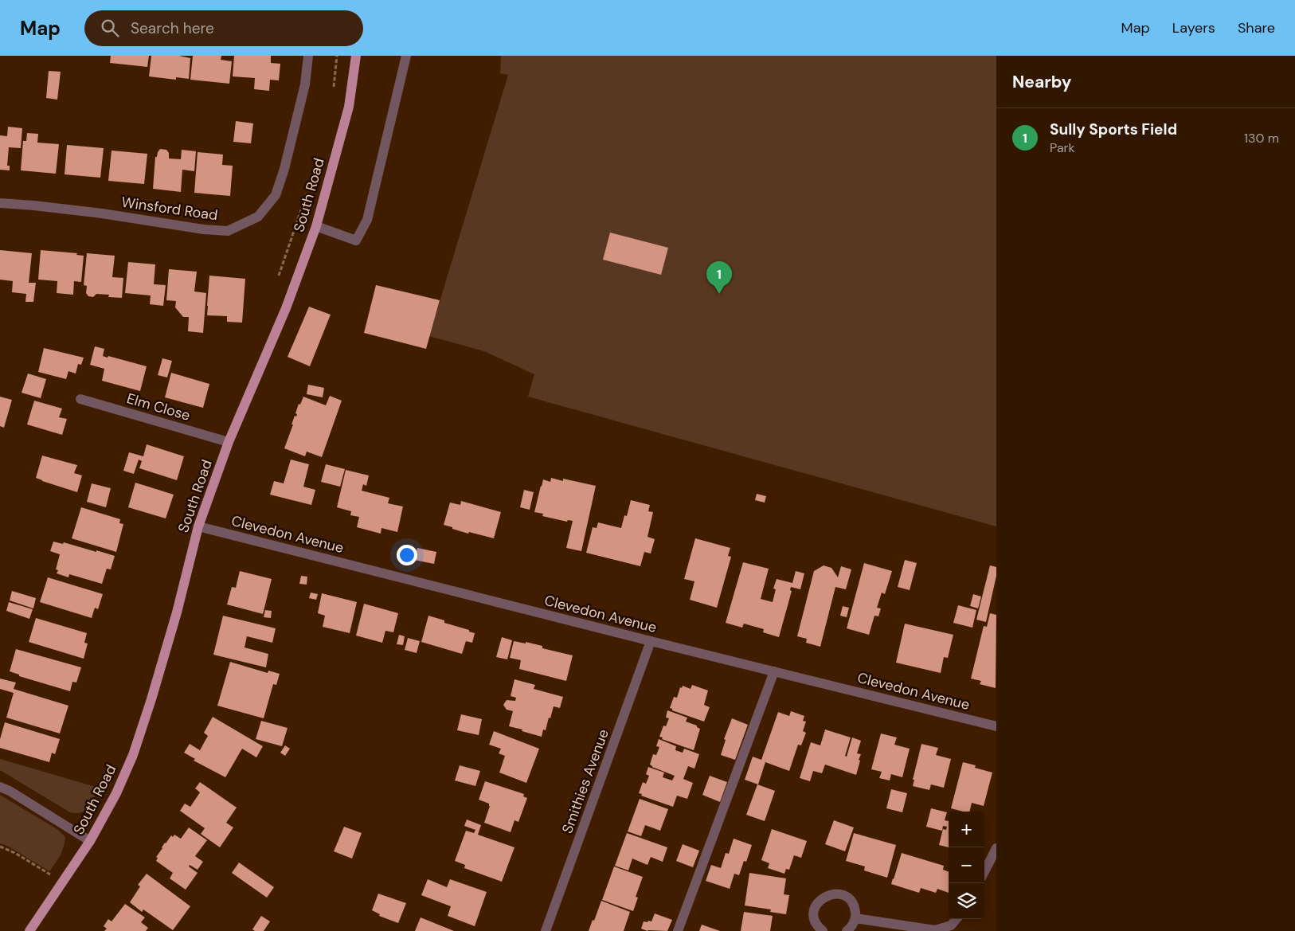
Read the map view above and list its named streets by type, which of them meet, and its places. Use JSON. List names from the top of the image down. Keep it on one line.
{"streets":{"main road":["South Road"],"street":["Winsford Road","Elm Close","Clevedon Avenue","Smithies Avenue"]},"crossings":[["South Road","Elm Close"],["South Road","Clevedon Avenue"],["Clevedon Avenue","Smithies Avenue"]],"page":{"header":"Map","search":"Search here","nav":["Map","Layers","Share"],"heading":"Nearby","list":[{"mark":"1","name":"Sully Sports Field","note":"Park","value":"130 m"}],"pins":"1","map_buttons":["+","−"]}}
